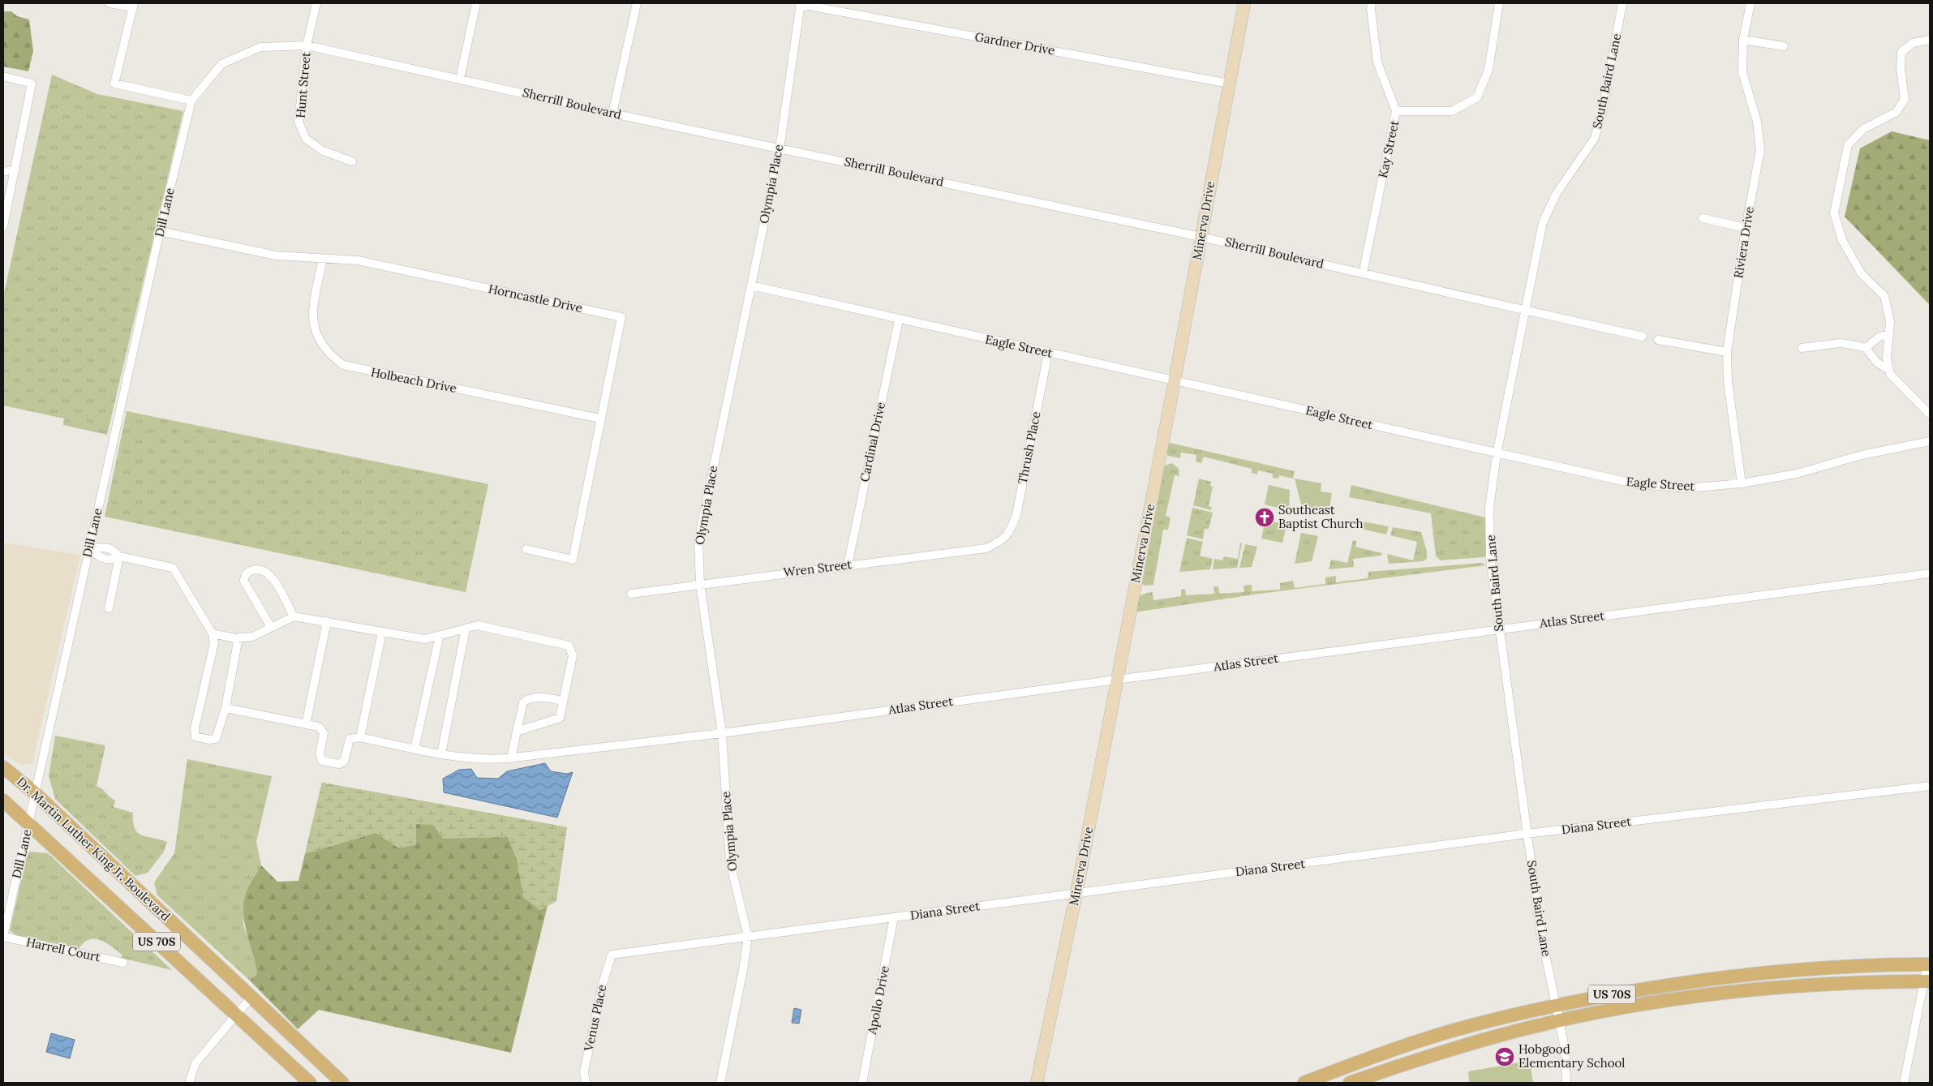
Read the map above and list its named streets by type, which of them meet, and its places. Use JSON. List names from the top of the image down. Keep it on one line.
{"streets":{"main road":["Dr. Martin Luther King Jr. Boulevard","US 70S"],"street":["Gardner Drive","South Baird Lane","Hunt Street","Sherrill Boulevard","Kay Street","Olympia Place","Dill Lane","Minerva Drive","Riviera Drive","Horncastle Drive","Eagle Street","Holbeach Drive","Cardinal Drive","Thrush Place","Wren Street","Atlas Street","Diana Street","Harrell Court","Apollo Drive","Venus Place"]},"crossings":[["Gardner Drive","Olympia Place"],["Gardner Drive","Minerva Drive"],["South Baird Lane","Sherrill Boulevard"],["South Baird Lane","Eagle Street"],["South Baird Lane","Atlas Street"],["South Baird Lane","Diana Street"],["South Baird Lane","US 70S"],["Hunt Street","Sherrill Boulevard"],["Sherrill Boulevard","Kay Street"],["Sherrill Boulevard","Olympia Place"],["Sherrill Boulevard","Dill Lane"],["Sherrill Boulevard","Minerva Drive"],["Olympia Place","Eagle Street"],["Olympia Place","Wren Street"],["Olympia Place","Atlas Street"],["Olympia Place","Diana Street"],["Dill Lane","Horncastle Drive"],["Dill Lane","Dr. Martin Luther King Jr. Boulevard"],["Dill Lane","Harrell Court"],["Minerva Drive","Eagle Street"],["Minerva Drive","Atlas Street"],["Minerva Drive","Diana Street"],["Riviera Drive","Eagle Street"],["Horncastle Drive","Holbeach Drive"],["Eagle Street","Cardinal Drive"],["Eagle Street","Thrush Place"],["Cardinal Drive","Wren Street"],["Thrush Place","Wren Street"],["Diana Street","Apollo Drive"],["Diana Street","Venus Place"]],"places":{"church":["Southeast Baptist Church"],"school or university":["Hobgood Elementary School"]}}
